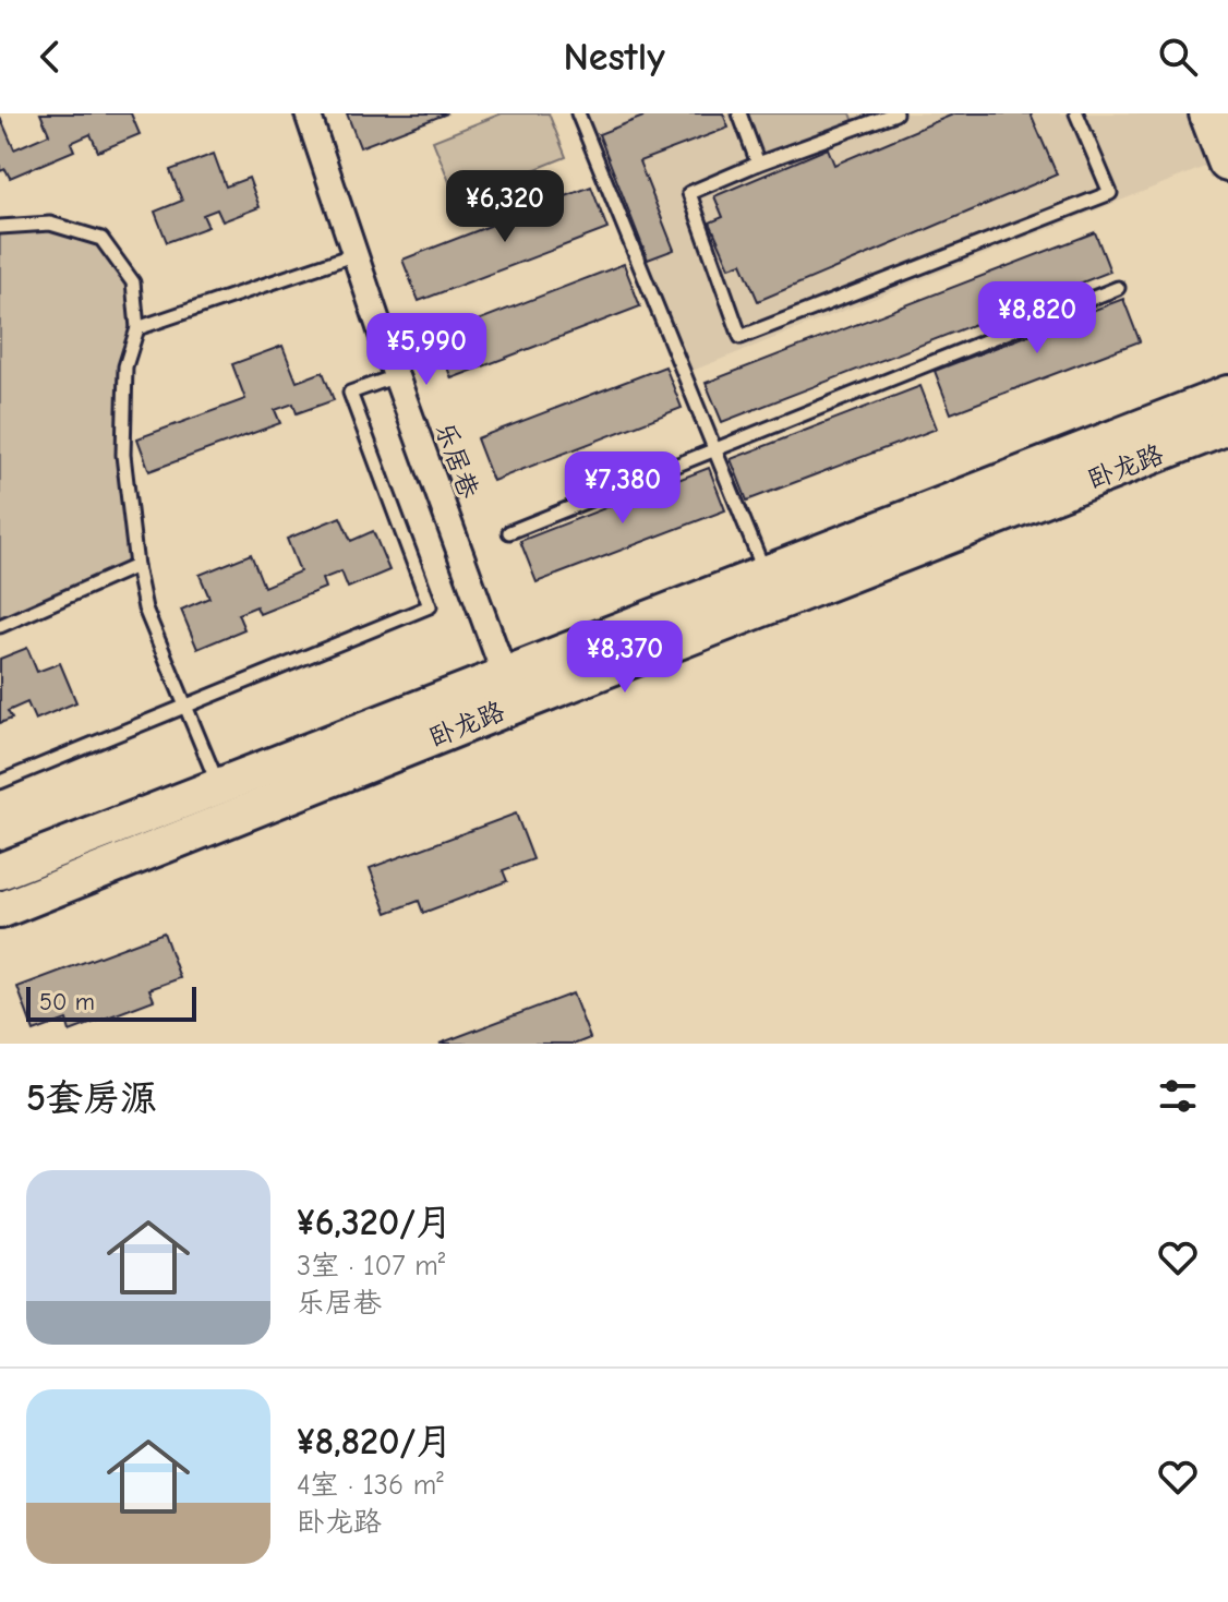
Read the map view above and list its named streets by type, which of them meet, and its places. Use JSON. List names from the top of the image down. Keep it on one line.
{"streets":{"main road":["卧龙路"],"street":["乐居巷"]},"crossings":[["乐居巷","卧龙路"]],"scale_bar":"50 m","page":{"header":"Nestly","price":["¥6,320","¥8,820","¥5,990","¥7,380","¥8,370"],"scale":"50 m","heading":"5套房源","list":[{"name":"¥6,320/月","note":"3室 · 107 m² · 乐居巷"},{"name":"¥8,820/月","note":"4室 · 136 m² · 卧龙路"}]}}
